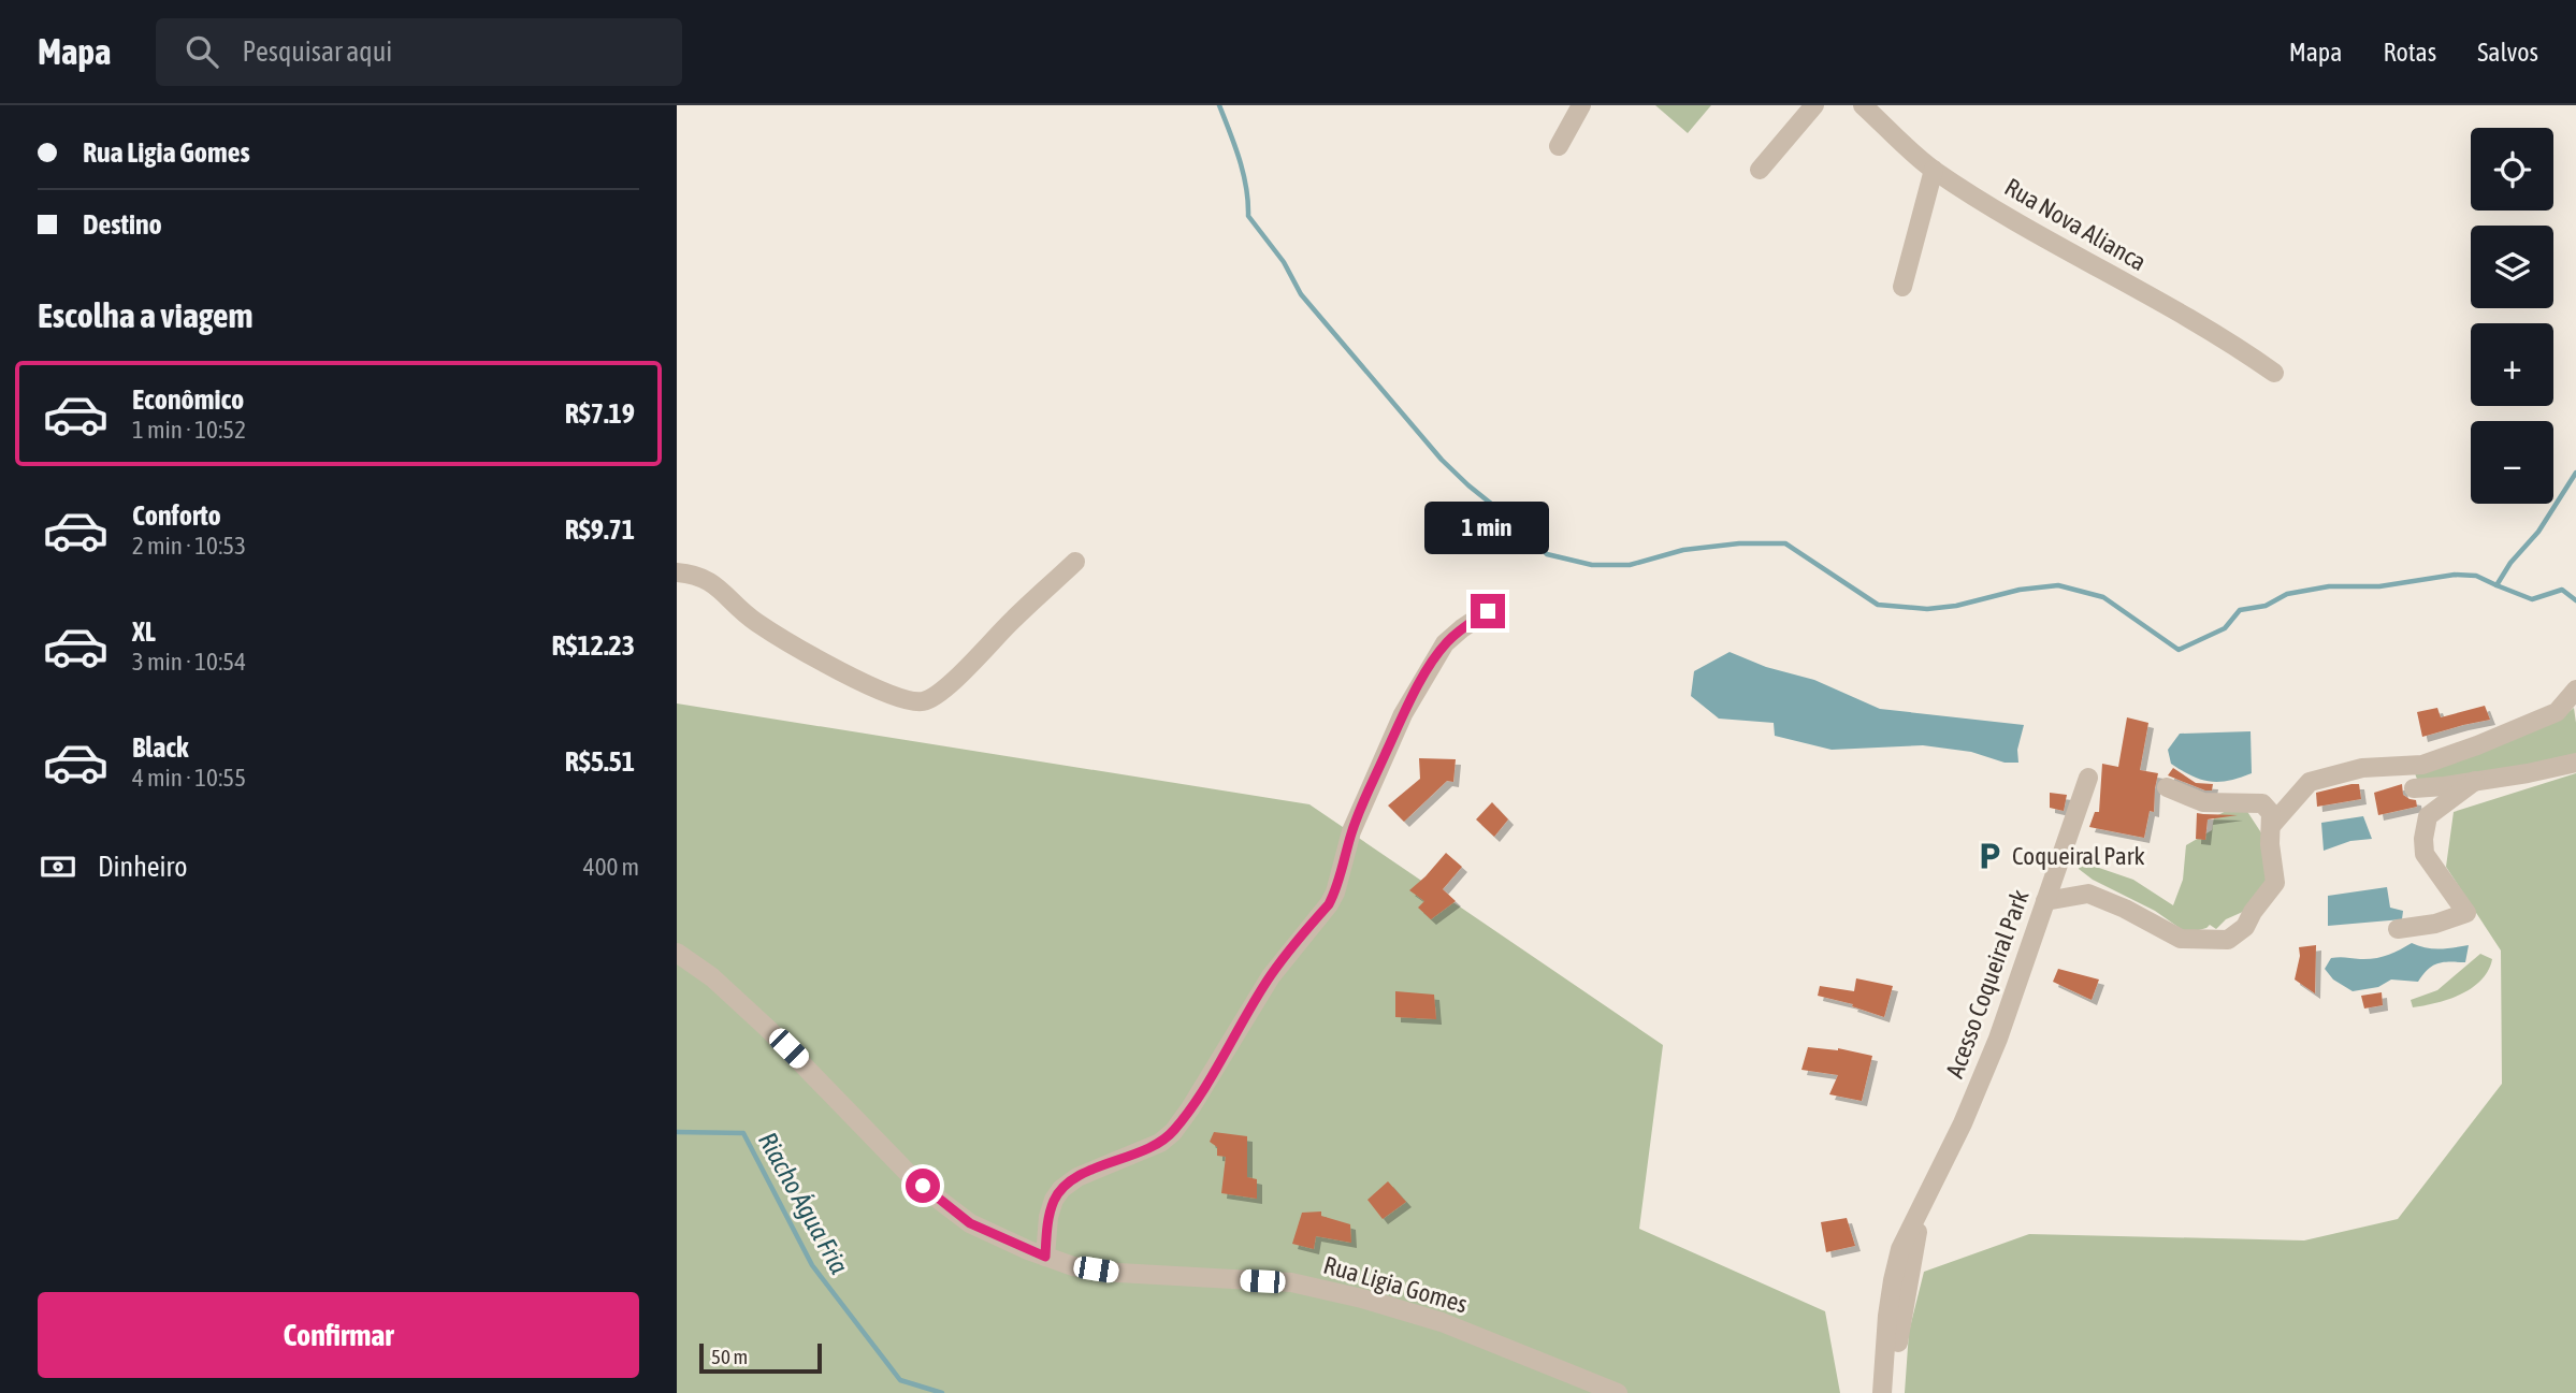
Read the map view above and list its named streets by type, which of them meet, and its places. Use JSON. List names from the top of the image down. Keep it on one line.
{"streets":{"street":["Rua Nova Alianca","Acesso Coqueiral Park","Rua Ligia Gomes"]},"water":["Riacho Água Fria"],"places":{"parking":["Coqueiral Park"]},"scale_bar":"50 m","page":{"header":"Mapa","search":"Pesquisar aqui","nav":["Mapa","Rotas","Salvos"],"banner":["Rua Ligia Gomes","Destino"],"map_buttons":["+","−"],"heading":"Escolha a viagem","list":[{"name":"Econômico","note":"1 min · 10:52","value":"R$7.19"},{"name":"Conforto","note":"2 min · 10:53","value":"R$9.71"},{"name":"XL","note":"3 min · 10:54","value":"R$12.23"},{"name":"Black","note":"4 min · 10:55","value":"R$5.51"}],"bubble":"1 min","pay":["Dinheiro","400 m"],"buttons":"Confirmar","scale":"50 m"}}
